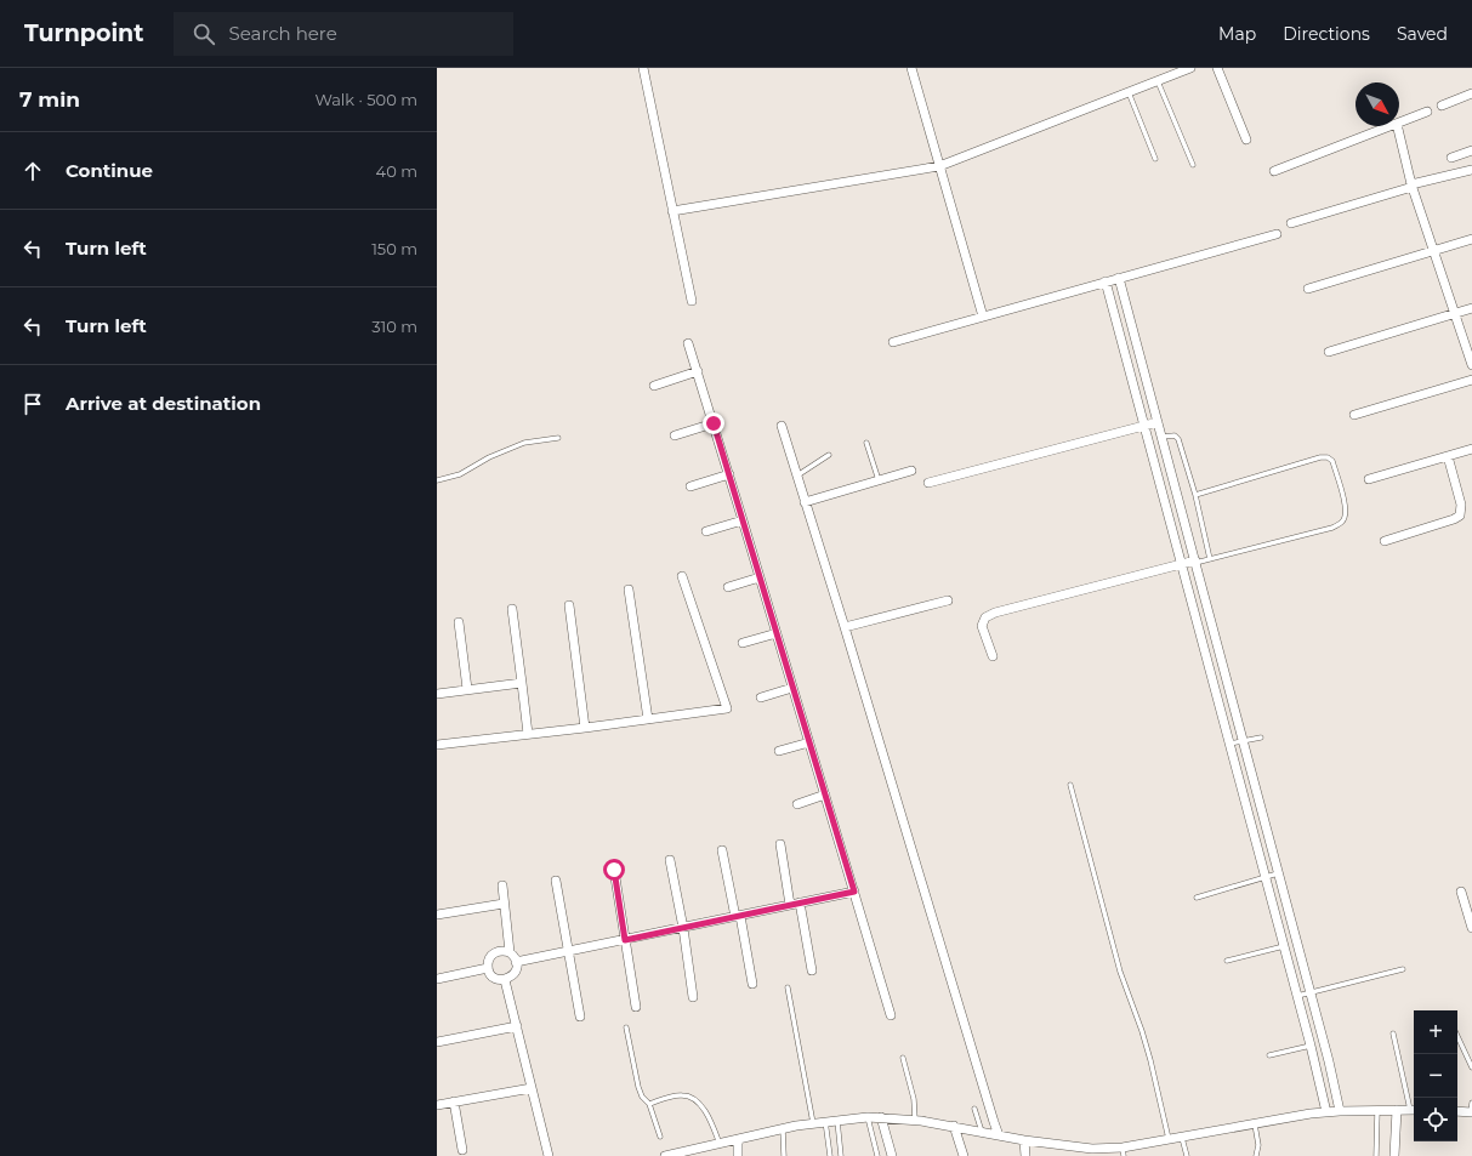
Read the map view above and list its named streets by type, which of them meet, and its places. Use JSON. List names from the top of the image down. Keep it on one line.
{"north":"bottom right","page":{"header":"Turnpoint","search":"Search here","nav":["Map","Directions","Saved"],"heading":["7 min","Walk · 500 m"],"list":[["Continue","40 m"],["Turn left","150 m"],["Turn left","310 m"],"Arrive at destination"],"map_buttons":["+","−"]}}
